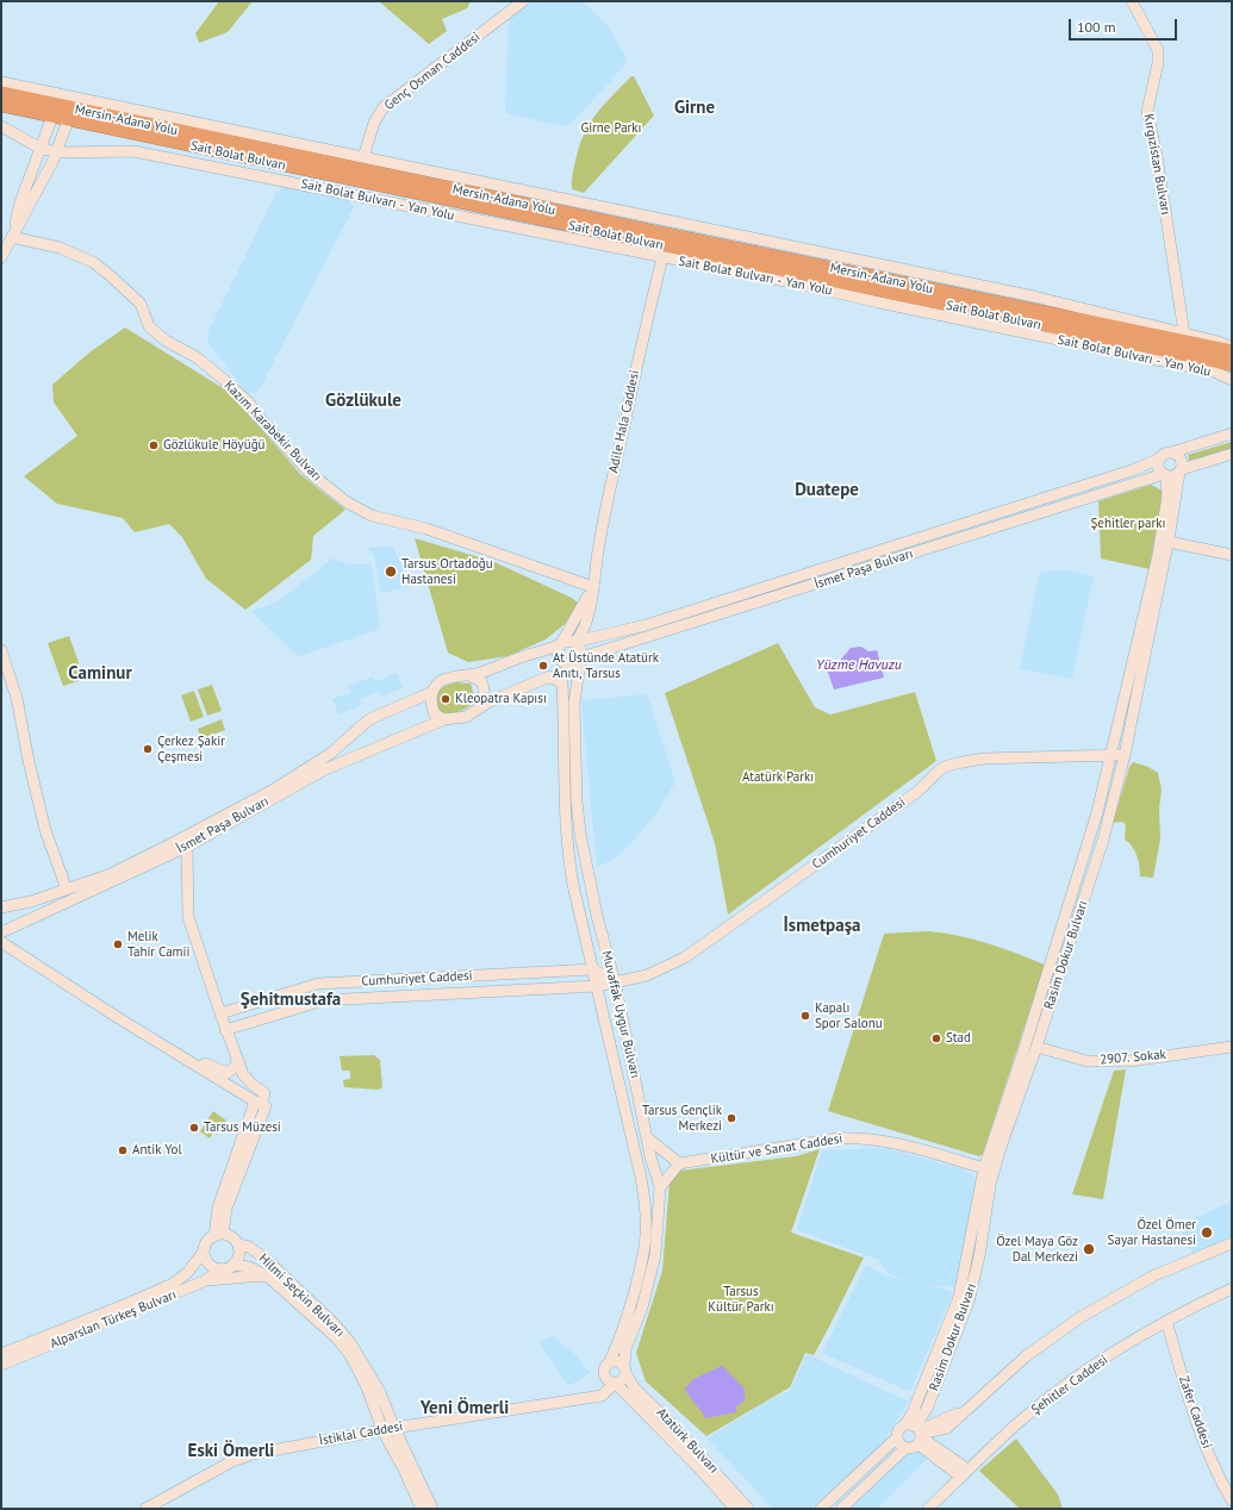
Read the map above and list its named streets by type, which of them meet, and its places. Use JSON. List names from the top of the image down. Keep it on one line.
{"streets":{"highway":["Mersin-Adana Yolu","Sait Bolat Bulvarı"],"street":["Genç Osman Caddesi","Kırgızistan Bulvarı","Sait Bolat Bulvarı - Yan Yolu","Adile Hala Caddesi","Kazım Karabekir Bulvarı","İsmet Paşa Bulvarı","Cumhuriyet Caddesi","Rasim Dokur Bulvarı","Muvaffak Uygur Bulvarı","2907. Sokak","Kültür ve Sanat Caddesi","Hilmi Seçkin Bulvarı","Alparslan Türkeş Bulvarı","Şehitler Caddesi","Zafer Caddesi","İstiklal Caddesi","Atatürk Bulvarı"]},"crossings":[["Mersin-Adana Yolu","Sait Bolat Bulvarı"],["Sait Bolat Bulvarı - Yan Yolu","Adile Hala Caddesi"],["Adile Hala Caddesi","Kazım Karabekir Bulvarı"],["Adile Hala Caddesi","İsmet Paşa Bulvarı"],["Adile Hala Caddesi","Muvaffak Uygur Bulvarı"],["İsmet Paşa Bulvarı","Rasim Dokur Bulvarı"],["İsmet Paşa Bulvarı","Muvaffak Uygur Bulvarı"],["Cumhuriyet Caddesi","Rasim Dokur Bulvarı"],["Cumhuriyet Caddesi","Muvaffak Uygur Bulvarı"],["Rasim Dokur Bulvarı","2907. Sokak"],["Muvaffak Uygur Bulvarı","İstiklal Caddesi"],["Muvaffak Uygur Bulvarı","Atatürk Bulvarı"],["Hilmi Seçkin Bulvarı","Alparslan Türkeş Bulvarı"],["Hilmi Seçkin Bulvarı","İstiklal Caddesi"],["Şehitler Caddesi","Zafer Caddesi"],["İstiklal Caddesi","Atatürk Bulvarı"]],"districts":["Girne","Gözlükule","Duatepe","Caminur","İsmetpaşa","Şehitmustafa","Yeni Ömerli","Eski Ömerli"],"water":["Yüzme Havuzu"],"parks":["Girne Parkı","Şehitler parkı","Atatürk Parkı","Tarsus Kültür Parkı"],"places":["Gözlükule Höyüğü","Tarsus Ortadoğu Hastanesi","At Üstünde Atatürk Anıtı, Tarsus","Kleopatra Kapısı","Çerkez Şakir Çeşmesi","Melik Tahir Camii","Kapalı Spor Salonu","Stad","Tarsus Gençlik Merkezi","Tarsus Müzesi","Antik Yol","Özel Ömer Sayar Hastanesi","Özel Maya Göz Dal Merkezi"],"scale_bar":"100 m"}
